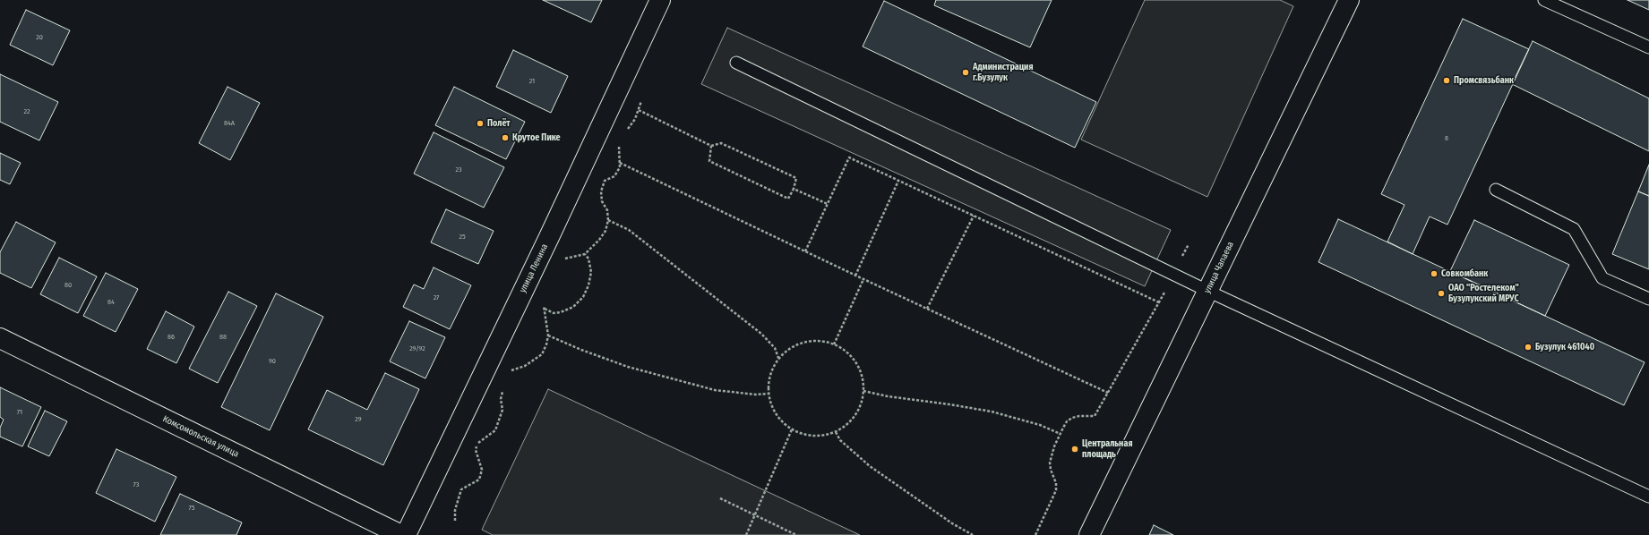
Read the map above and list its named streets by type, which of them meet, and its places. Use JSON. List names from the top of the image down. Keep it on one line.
{"streets":{"street":["улица Чапаева","улица Ленина","Комсомольская улица"]},"places":["Администрация г.Бузулук","Промсвязьбанк","Полёт","Крутое Пике","Совкомбанк","ОАО \"Ростелеком\" Бузулукский МРУС","Бузулук 461040","Центральная площадь"],"house_numbers":["20","21","22","84А","8","23","25","80","27","84","86","88","29/92","90","71","29","73","75"]}
